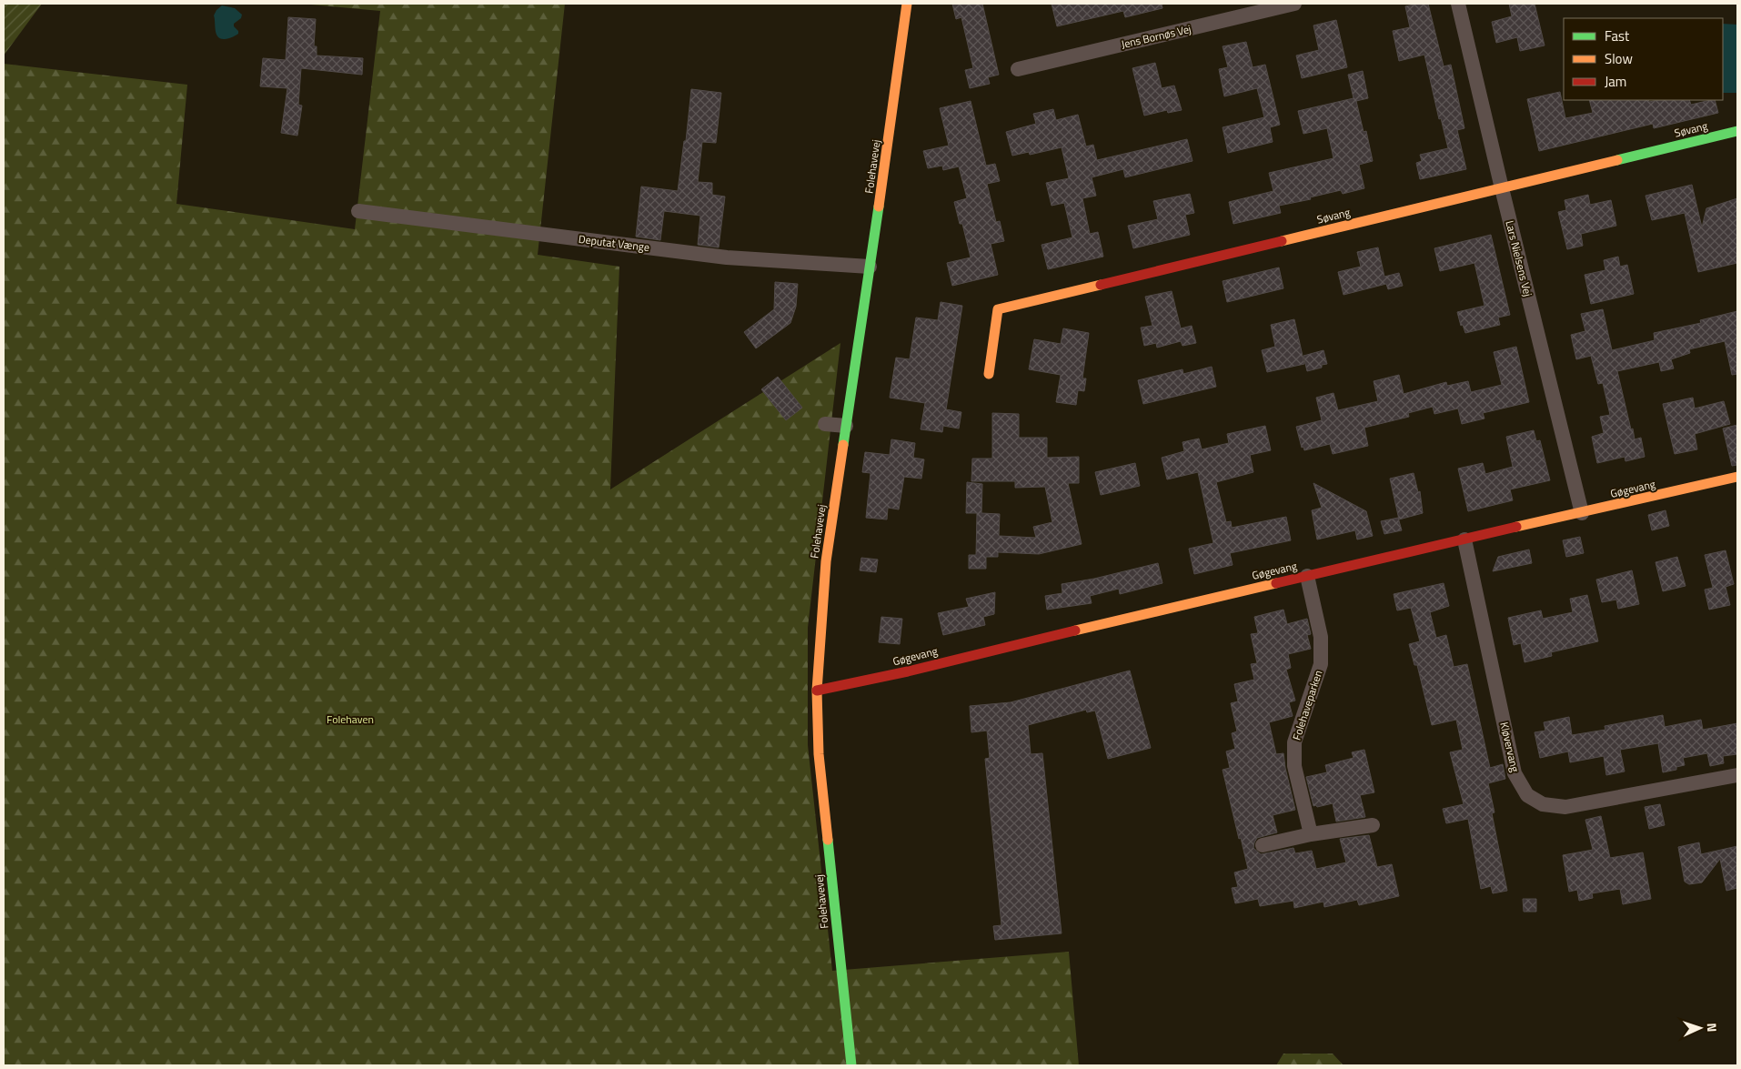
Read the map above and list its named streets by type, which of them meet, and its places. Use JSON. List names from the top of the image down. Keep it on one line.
{"streets":{"street":["Jens Bornøs Vej","Søvang","Folehavevej","Deputat Vænge","Lars Nielsens Vej","Gøgevang","Folehaveparken","Kløvervang"]},"crossings":[["Søvang","Lars Nielsens Vej"],["Folehavevej","Deputat Vænge"],["Folehavevej","Gøgevang"],["Lars Nielsens Vej","Gøgevang"],["Gøgevang","Folehaveparken"],["Gøgevang","Kløvervang"]],"parks":["Folehaven"],"legend":["Fast","Slow","Jam"],"north":"right"}
